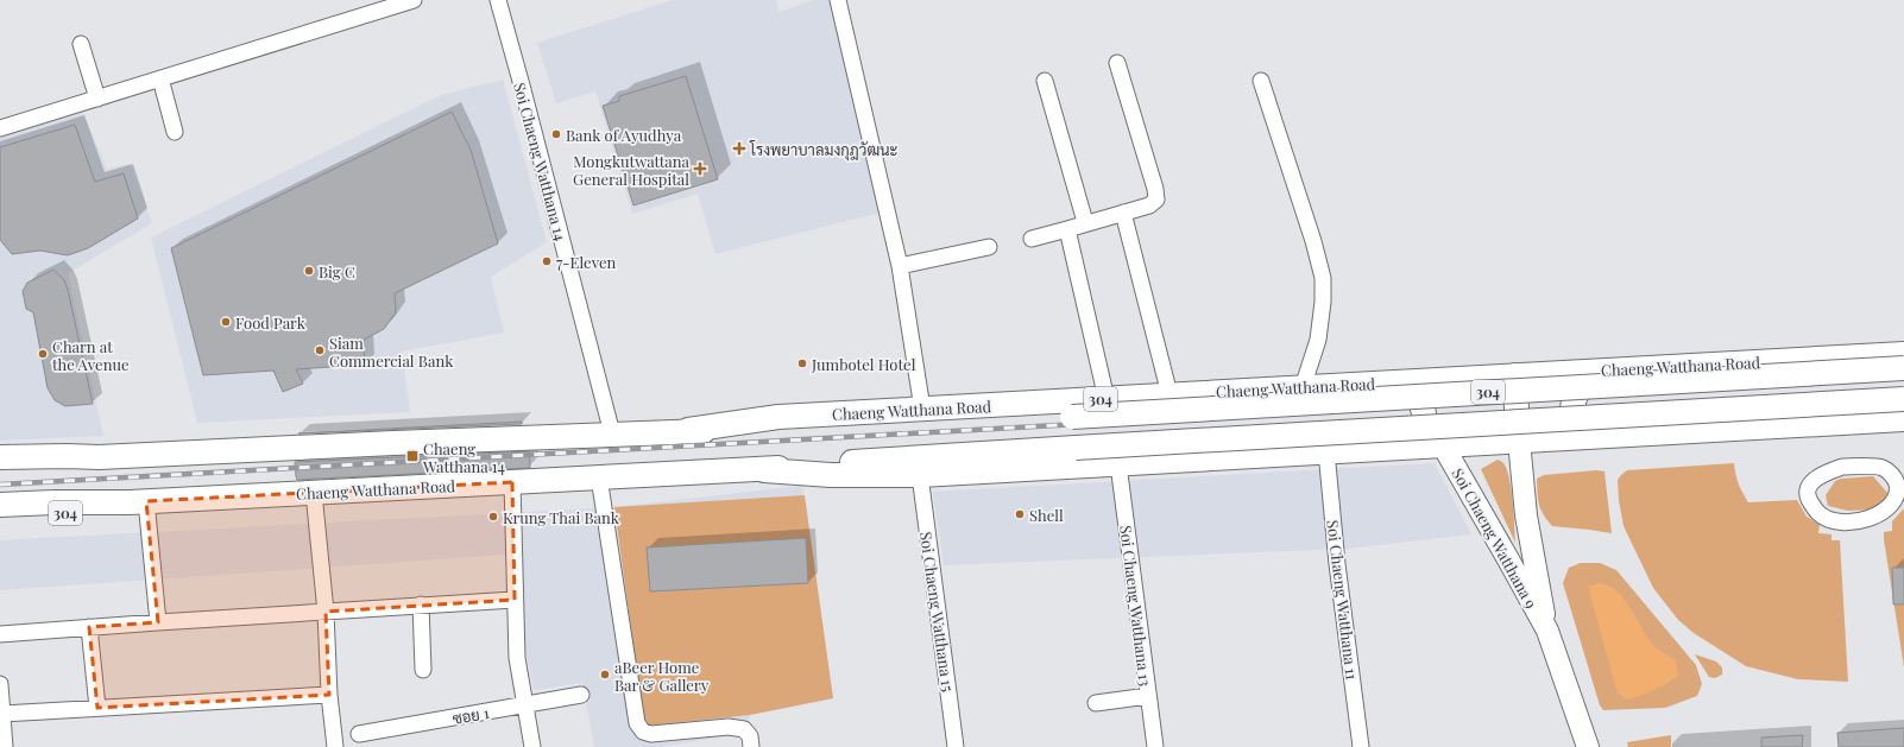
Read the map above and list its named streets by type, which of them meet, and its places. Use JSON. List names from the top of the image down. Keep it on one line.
{"streets":{"main road":["Chaeng Watthana Road","304"],"street":["Soi Chaeng Watthana 14","Soi Chaeng Watthana 9","Soi Chaeng Watthana 11","Soi Chaeng Watthana 13","Soi Chaeng Watthana 15","ซอย 1"]},"crossings":[["Soi Chaeng Watthana 14","Chaeng Watthana Road"],["Chaeng Watthana Road","Soi Chaeng Watthana 9"],["Chaeng Watthana Road","Soi Chaeng Watthana 11"],["Chaeng Watthana Road","Soi Chaeng Watthana 13"],["Chaeng Watthana Road","Soi Chaeng Watthana 15"]],"places":{"other":["Bank of Ayudhya","7-Eleven","Big C","Food Park","Siam Commercial Bank","Charn at the Avenue","Jumbotel Hotel","Shell","Krung Thai Bank","aBeer Home Bar & Gallery"],"health":["โรงพยาบาลมงกุฎวัฒนะ","Mongkutwattana General Hospital"],"transit":["Chaeng Watthana 14"]}}
